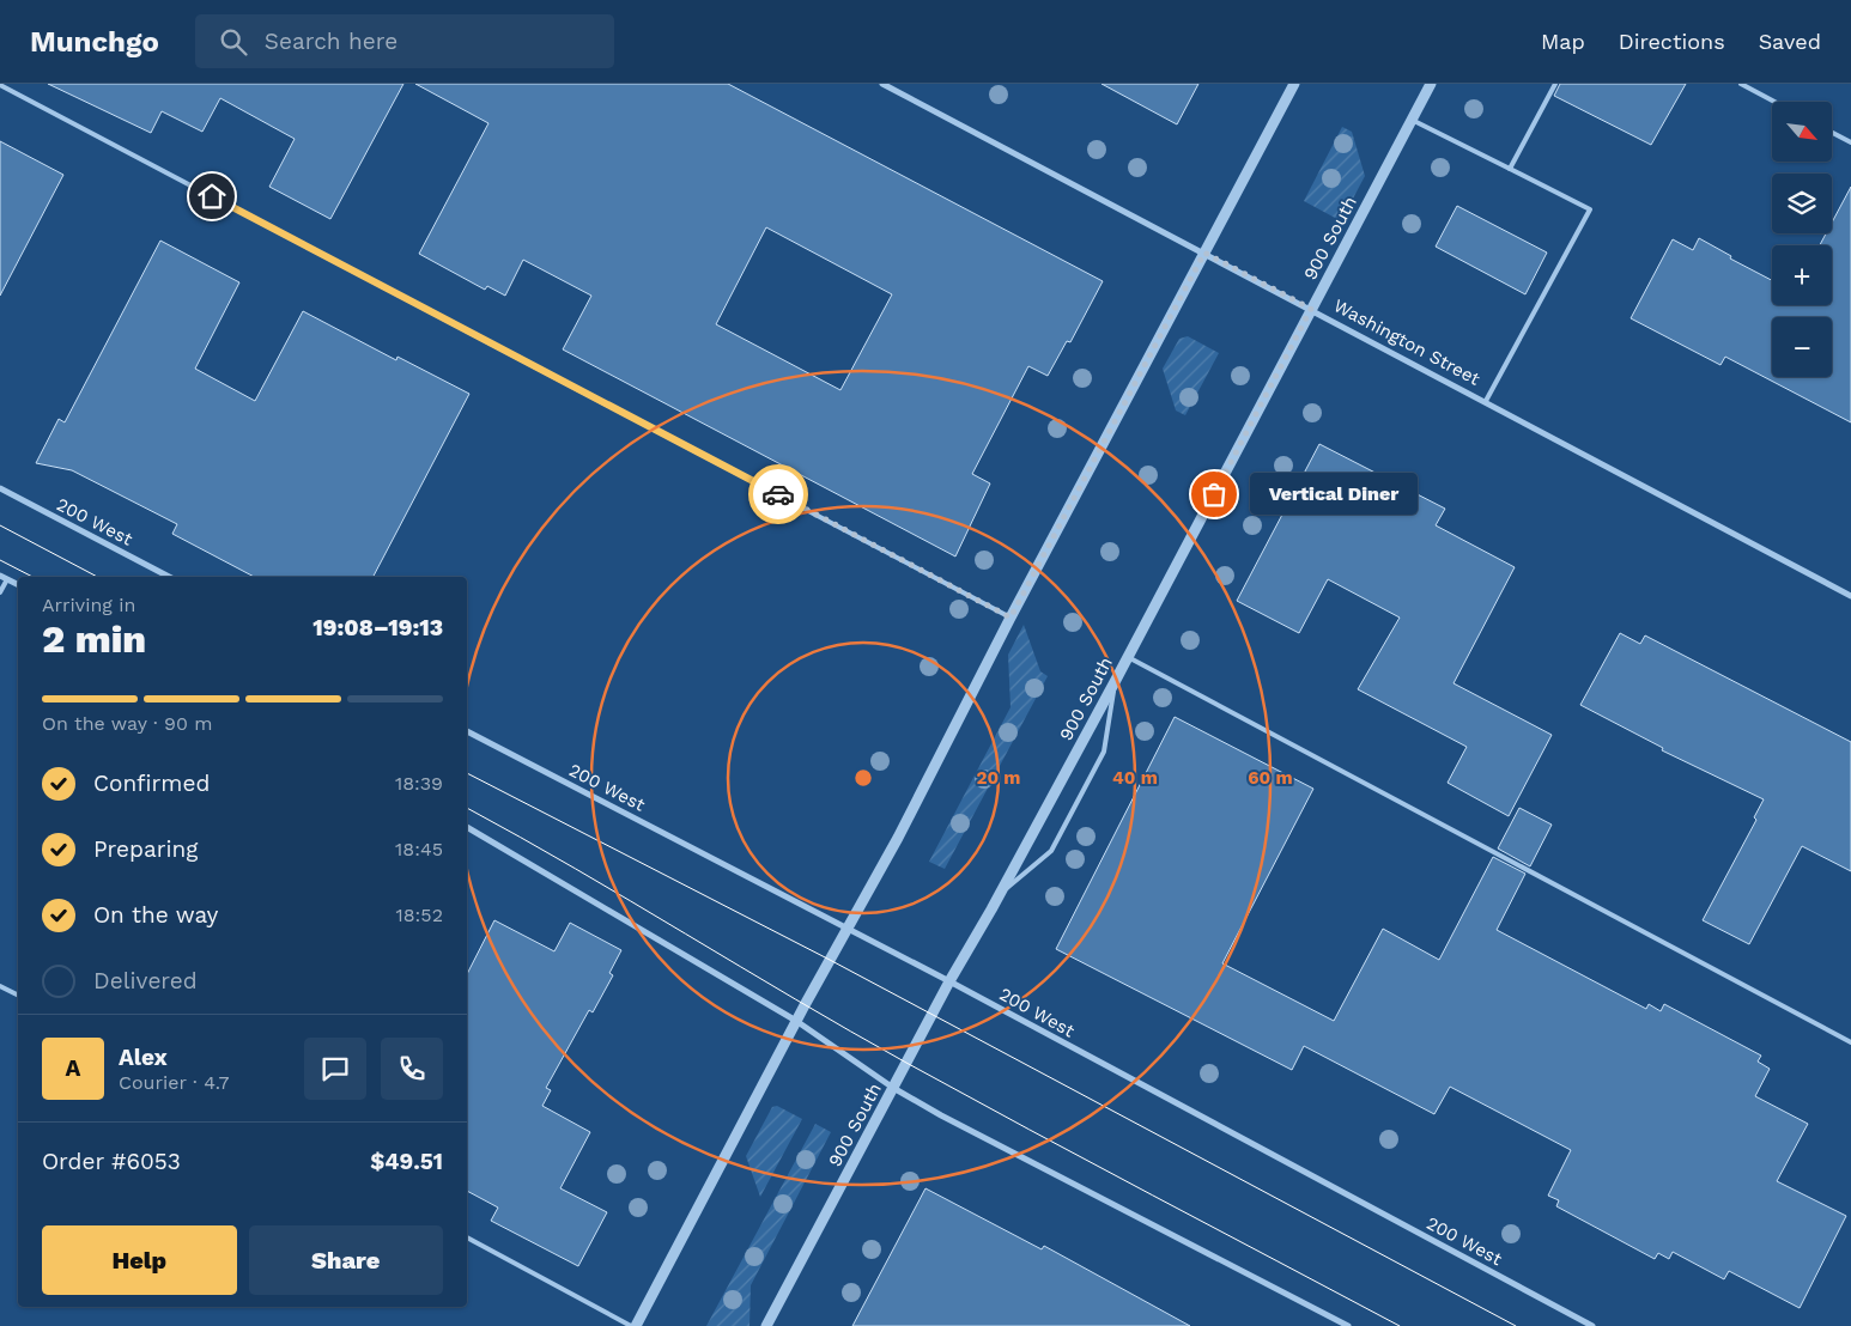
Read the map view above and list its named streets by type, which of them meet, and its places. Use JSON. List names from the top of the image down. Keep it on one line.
{"streets":{"street":["900 South","Washington Street","200 West"]},"crossings":[["900 South","Washington Street"],["900 South","200 West"]],"places":["Vertical Diner"],"north":"bottom right","page":{"header":"Munchgo","search":"Search here","nav":["Map","Directions","Saved"],"map_buttons":["+","−"],"bubble":"Vertical Diner","heading":["2 min","Arriving in","19:08–19:13"],"panel":["Alex","Courier · 4.7","Order #6053","$49.51"],"bar":"On the way · 90 m","list":[["Confirmed","18:39"],["Preparing","18:45"],["On the way","18:52"],"Delivered"],"round":"A","buttons":["Help","Share"]},"rings":["20 m","40 m","60 m"]}
